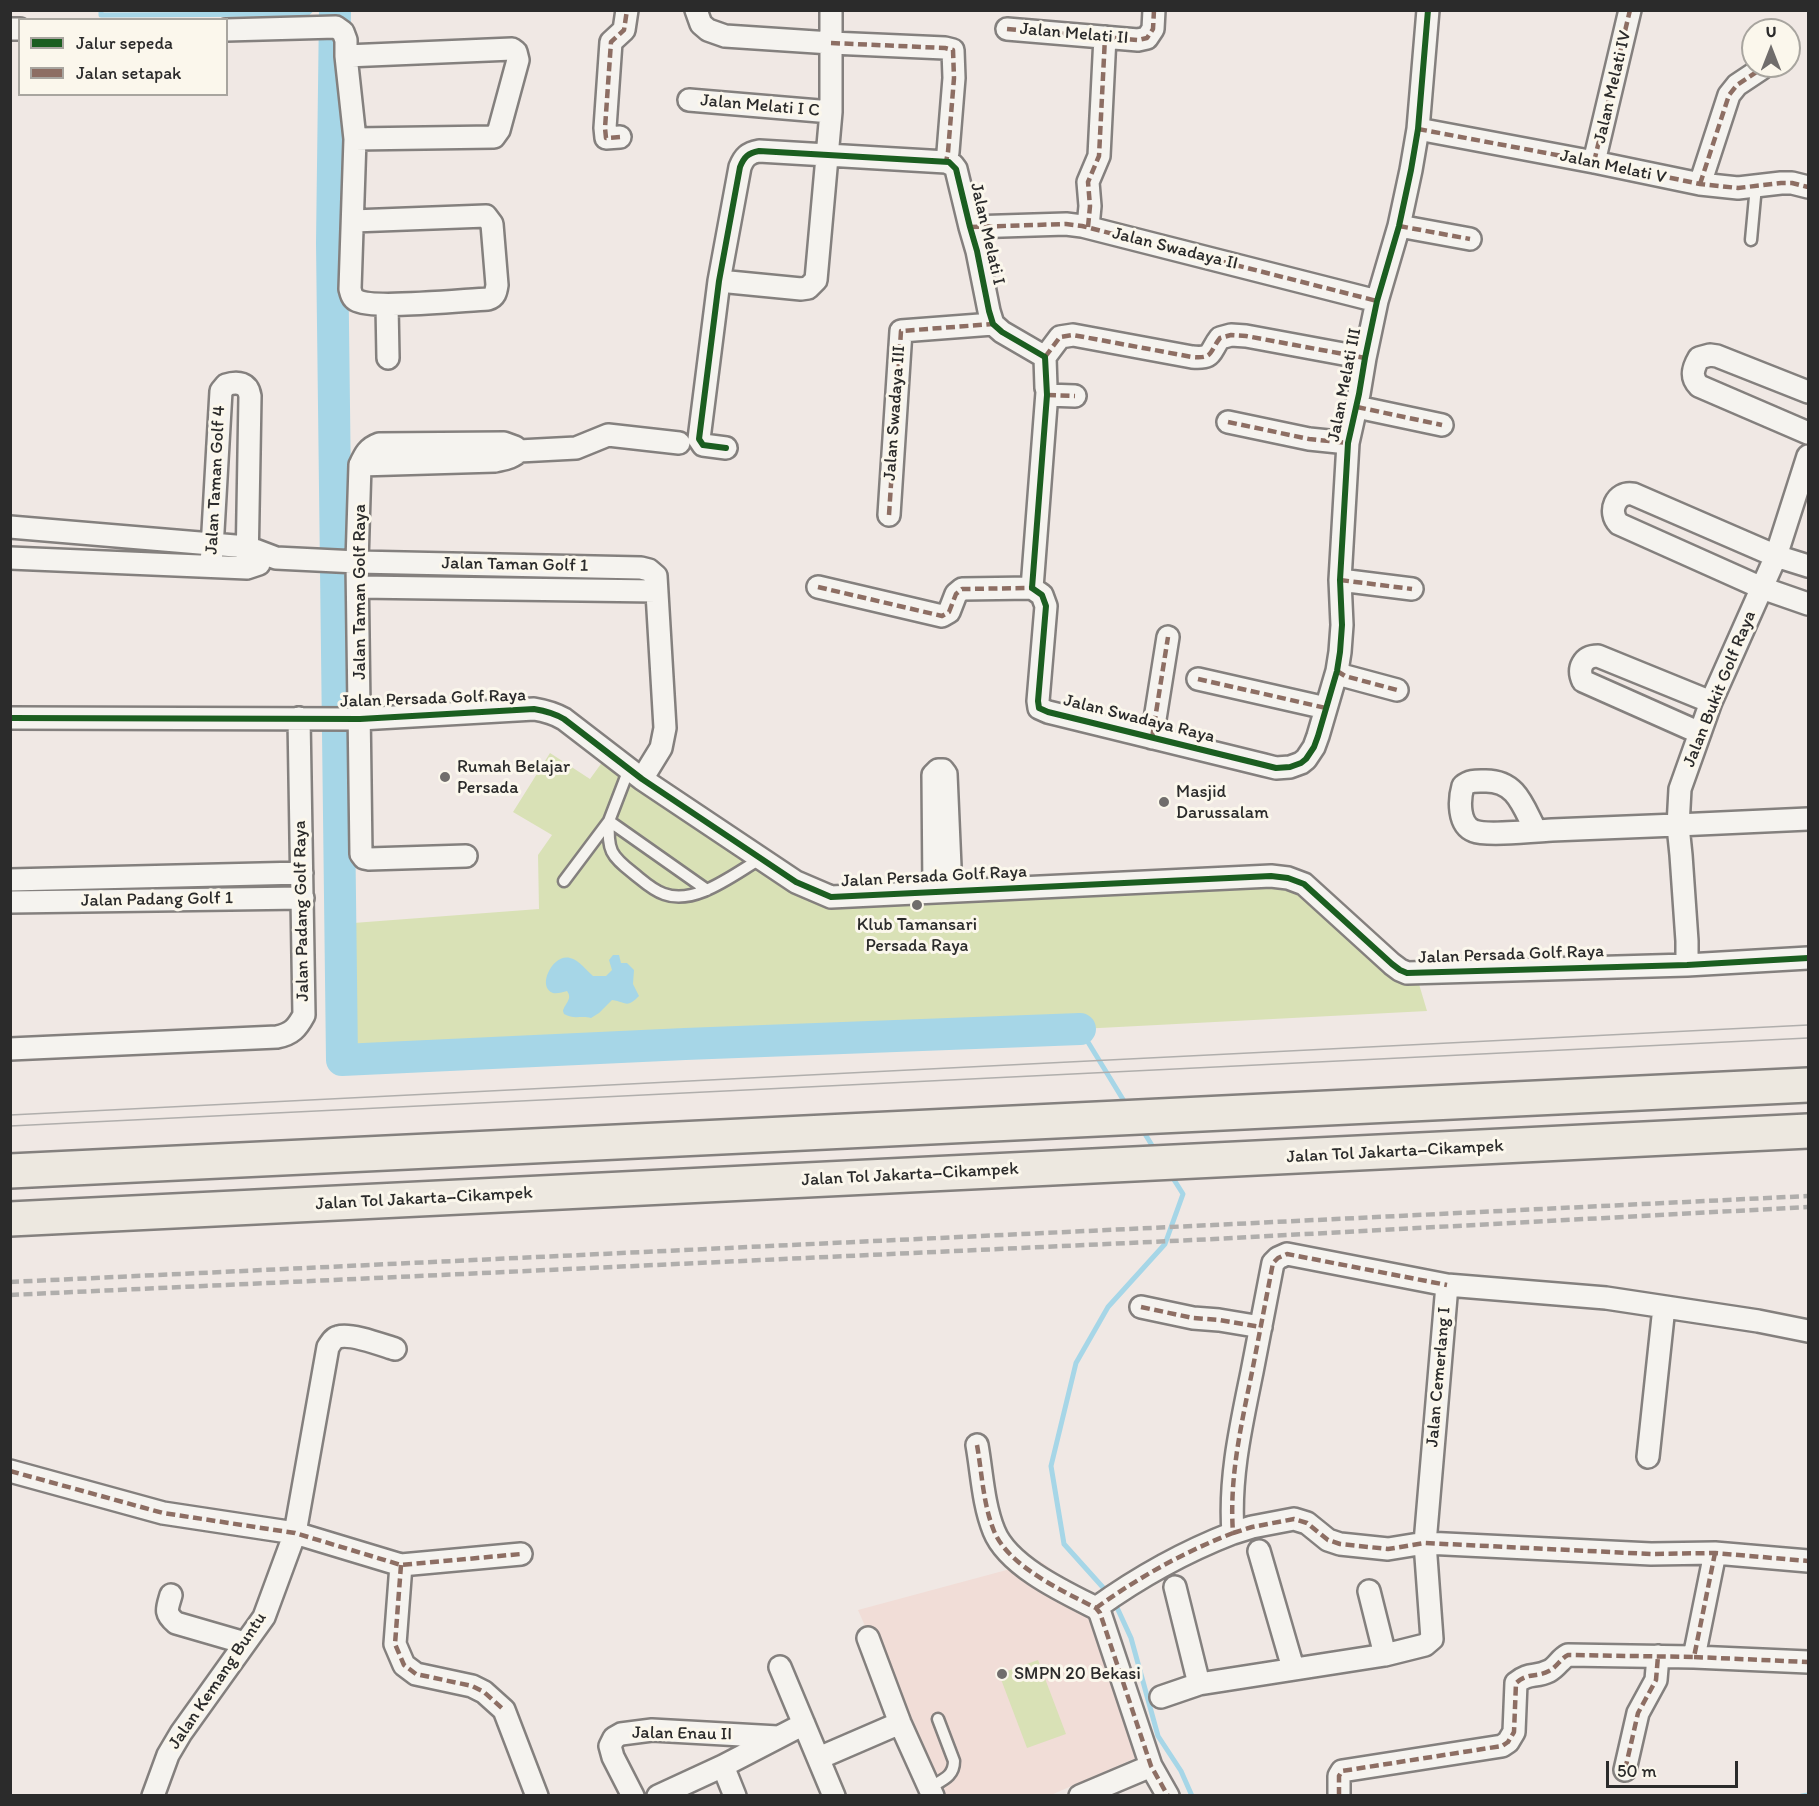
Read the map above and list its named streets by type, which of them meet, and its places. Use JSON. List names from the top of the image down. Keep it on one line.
{"streets":{"highway":["Jalan Tol Jakarta–Cikampek"],"street":["Jalan Melati II","Jalan Melati IV","Jalan Melati I C","Jalan Melati V","Jalan Melati I","Jalan Swadaya II","Jalan Melati III","Jalan Swadaya III","Jalan Taman Golf 4","Jalan Taman Golf 1","Jalan Taman Golf Raya","Jalan Bukit Golf Raya","Jalan Persada Golf Raya","Jalan Swadaya Raya","Jalan Padang Golf 1","Jalan Padang Golf Raya","Jalan Cemerlang I","Jalan Kemang Buntu","Jalan Enau II"]},"crossings":[["Jalan Melati IV","Jalan Melati V"],["Jalan Melati V","Jalan Melati III"],["Jalan Melati I","Jalan Swadaya II"],["Jalan Melati I","Jalan Swadaya III"],["Jalan Swadaya II","Jalan Melati III"],["Jalan Melati III","Jalan Swadaya Raya"],["Jalan Taman Golf 1","Jalan Taman Golf Raya"],["Jalan Taman Golf 1","Jalan Persada Golf Raya"],["Jalan Taman Golf Raya","Jalan Persada Golf Raya"],["Jalan Bukit Golf Raya","Jalan Persada Golf Raya"],["Jalan Persada Golf Raya","Jalan Padang Golf Raya"],["Jalan Padang Golf 1","Jalan Padang Golf Raya"]],"places":["Rumah Belajar Persada","Masjid Darussalam","Klub Tamansari Persada Raya","SMPN 20 Bekasi"],"legend":["Jalur sepeda","Jalan setapak"],"scale_bar":"50 m","north":"top"}
